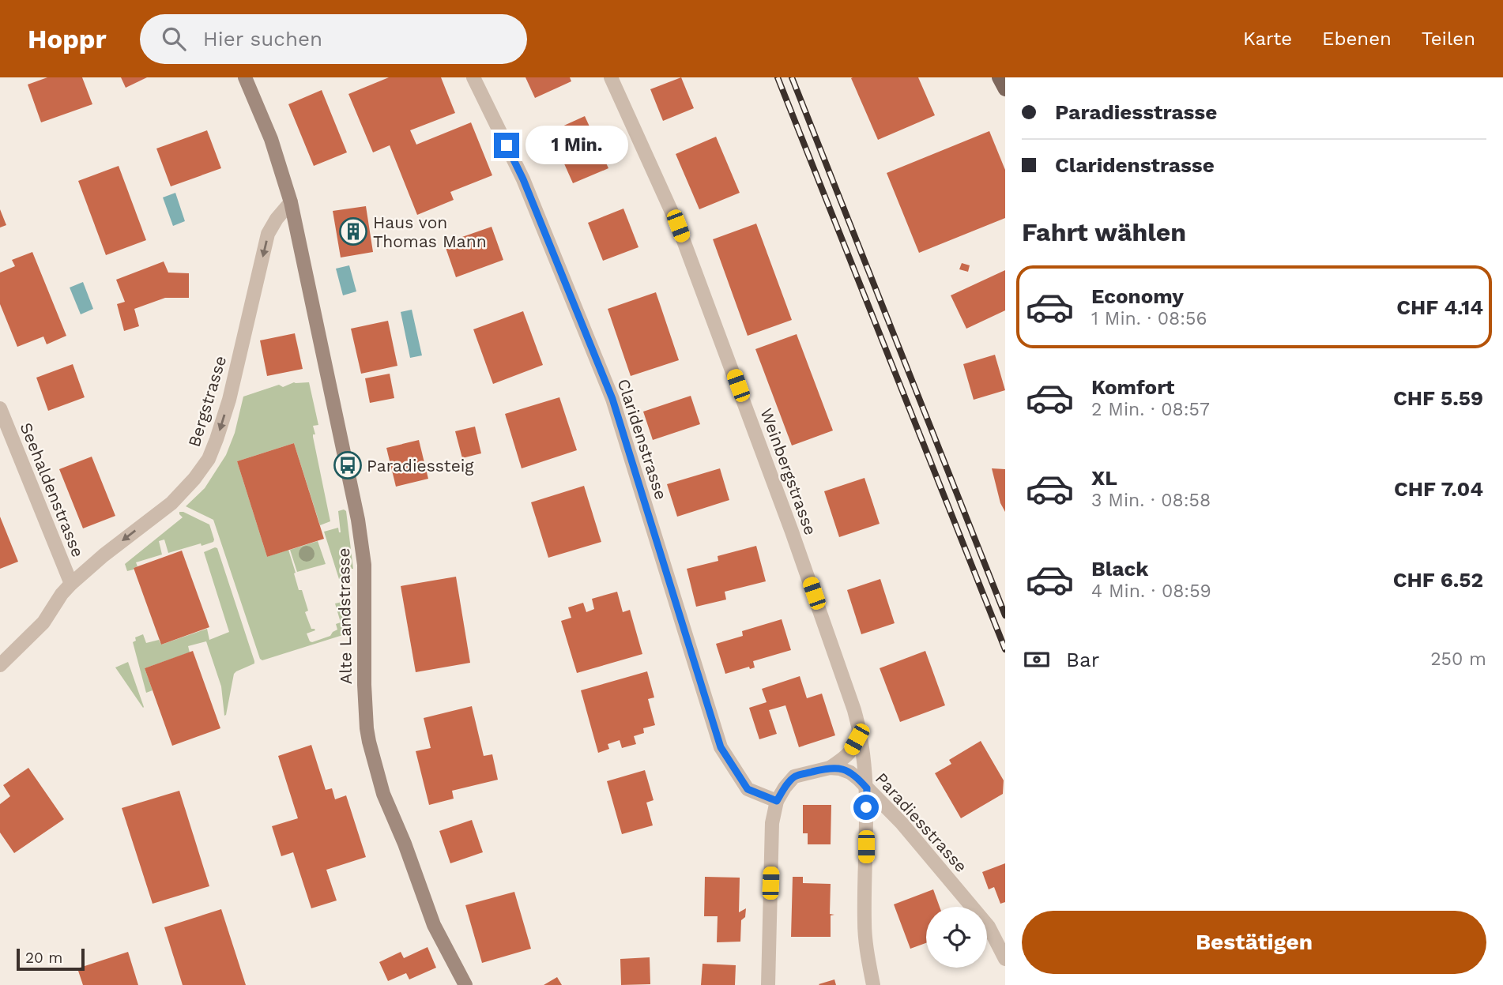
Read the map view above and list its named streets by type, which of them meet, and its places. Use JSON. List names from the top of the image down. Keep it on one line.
{"streets":{"street":["Bergstrasse","Claridenstrasse","Weinbergstrasse","Seehaldenstrasse","Alte Landstrasse","Paradiesstrasse"]},"crossings":[["Bergstrasse","Seehaldenstrasse"],["Bergstrasse","Alte Landstrasse"],["Weinbergstrasse","Paradiesstrasse"]],"one_way":["Bergstrasse"],"places":{"building":["Haus von Thomas Mann"],"bus stop":["Paradiessteig"]},"scale_bar":"20 m","page":{"header":"Hoppr","search":"Hier suchen","nav":["Karte","Ebenen","Teilen"],"banner":["Paradiesstrasse","Claridenstrasse"],"bubble":"1 Min.","heading":"Fahrt wählen","list":[{"name":"Economy","note":"1 Min. · 08:56","value":"CHF 4.14"},{"name":"Komfort","note":"2 Min. · 08:57","value":"CHF 5.59"},{"name":"XL","note":"3 Min. · 08:58","value":"CHF 7.04"},{"name":"Black","note":"4 Min. · 08:59","value":"CHF 6.52"}],"pay":["Bar","250 m"],"buttons":"Bestätigen","scale":"20 m"}}
